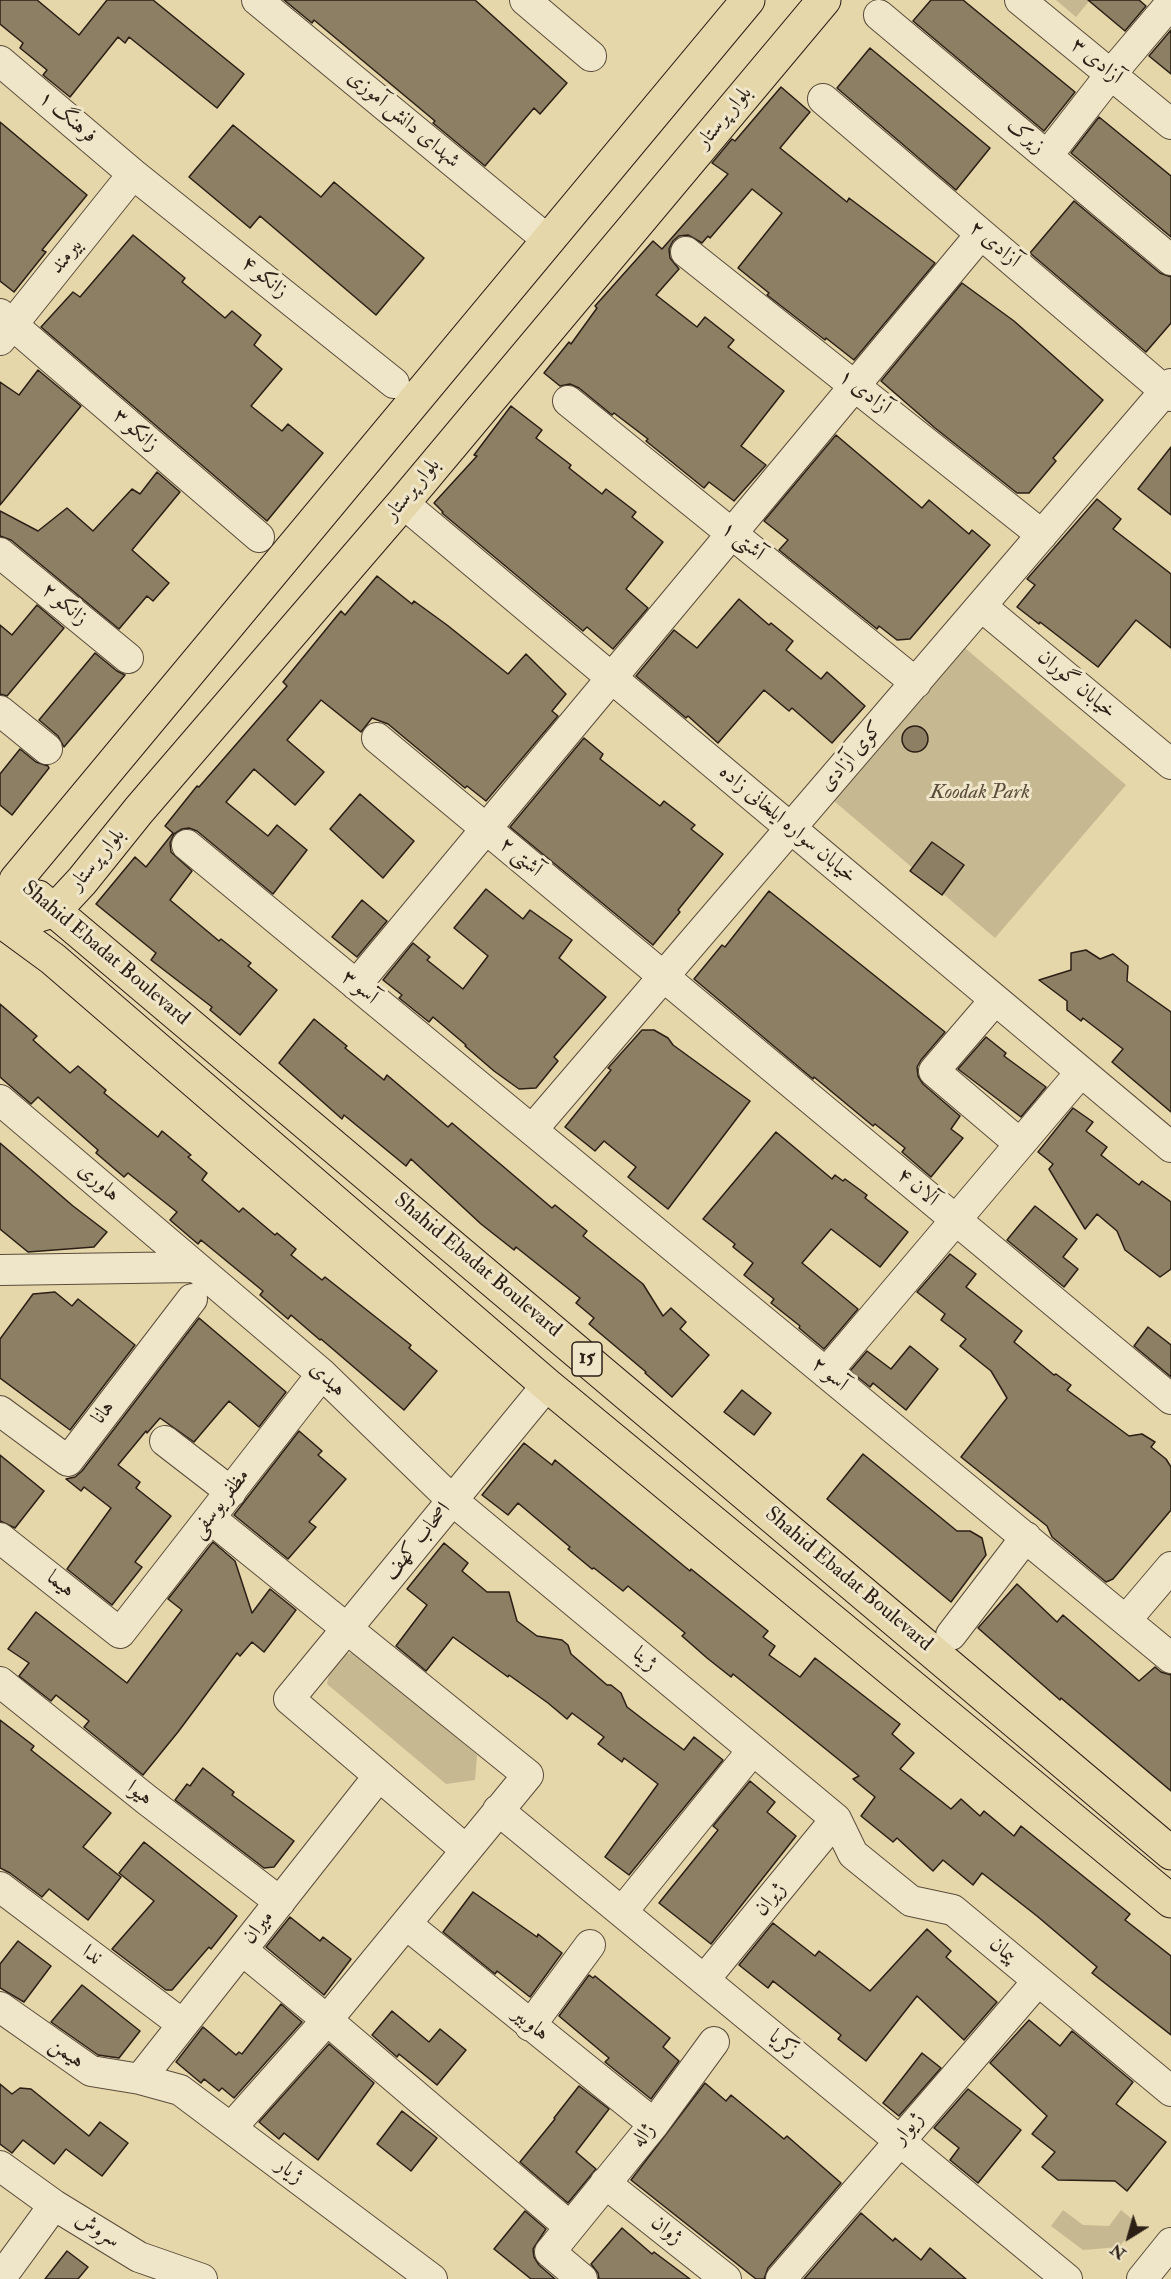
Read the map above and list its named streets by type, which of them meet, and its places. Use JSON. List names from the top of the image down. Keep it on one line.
{"streets":{"main road":["بلوار پرستار","Shahid Ebadat Boulevard","15"],"street":["آزادی ۳","فرهنگ ۱","شهدای دانش آموزی","زیرک","آزادی ۲","بیرمند","زانکو ۴","آزادی ۱","زانکو ۳","آشتی ۱","زانکو ۲","خیابان گوران","کوی آزادی","خیابان سواره ایلخانی زاده","آشتی ۲","آسو ۳","هاوری","آلان ۴","آسو ۲","هیدی","هانا","مظفر یوسفی","اصحاب کهف","هیما","ژینا","هیوا","ژیران","میران","پیمان","ندا","هاوبیر","زکریا","هیمن","ژیوار","ژاله","ژیار","سروش","ژوان"]},"crossings":[["فرهنگ ۱","بیرمند"],["فرهنگ ۱","زانکو ۴"],["بلوار پرستار","خیابان سواره ایلخانی زاده"],["بلوار پرستار","Shahid Ebadat Boulevard"],["آزادی ۲","کوی آزادی"],["بیرمند","زانکو ۴"],["بیرمند","زانکو ۳"],["آزادی ۱","کوی آزادی"],["آشتی ۱","کوی آزادی"],["خیابان گوران","کوی آزادی"],["کوی آزادی","خیابان سواره ایلخانی زاده"],["کوی آزادی","آشتی ۲"],["کوی آزادی","آسو ۳"],["کوی آزادی","آلان ۴"],["کوی آزادی","آسو ۲"],["آشتی ۲","آلان ۴"],["Shahid Ebadat Boulevard","اصحاب کهف"],["آسو ۳","آسو ۲"],["هاوری","هیدی"],["هیدی","مظفر یوسفی"],["هیدی","اصحاب کهف"],["هیدی","ژینا"],["مظفر یوسفی","هیما"],["اصحاب کهف","ژینا"],["اصحاب کهف","میران"],["ژینا","ژیران"],["ژینا","پیمان"],["هیوا","میران"],["ژیران","پیمان"],["ژیران","زکریا"],["میران","ندا"],["میران","هیمن"],["میران","ژیار"],["پیمان","ژیوار"],["هاوبیر","ژاله"],["زکریا","ژیوار"],["هیمن","ژیار"],["ژاله","ژوان"]],"parks":["Koodak Park"],"north":"bottom left"}
